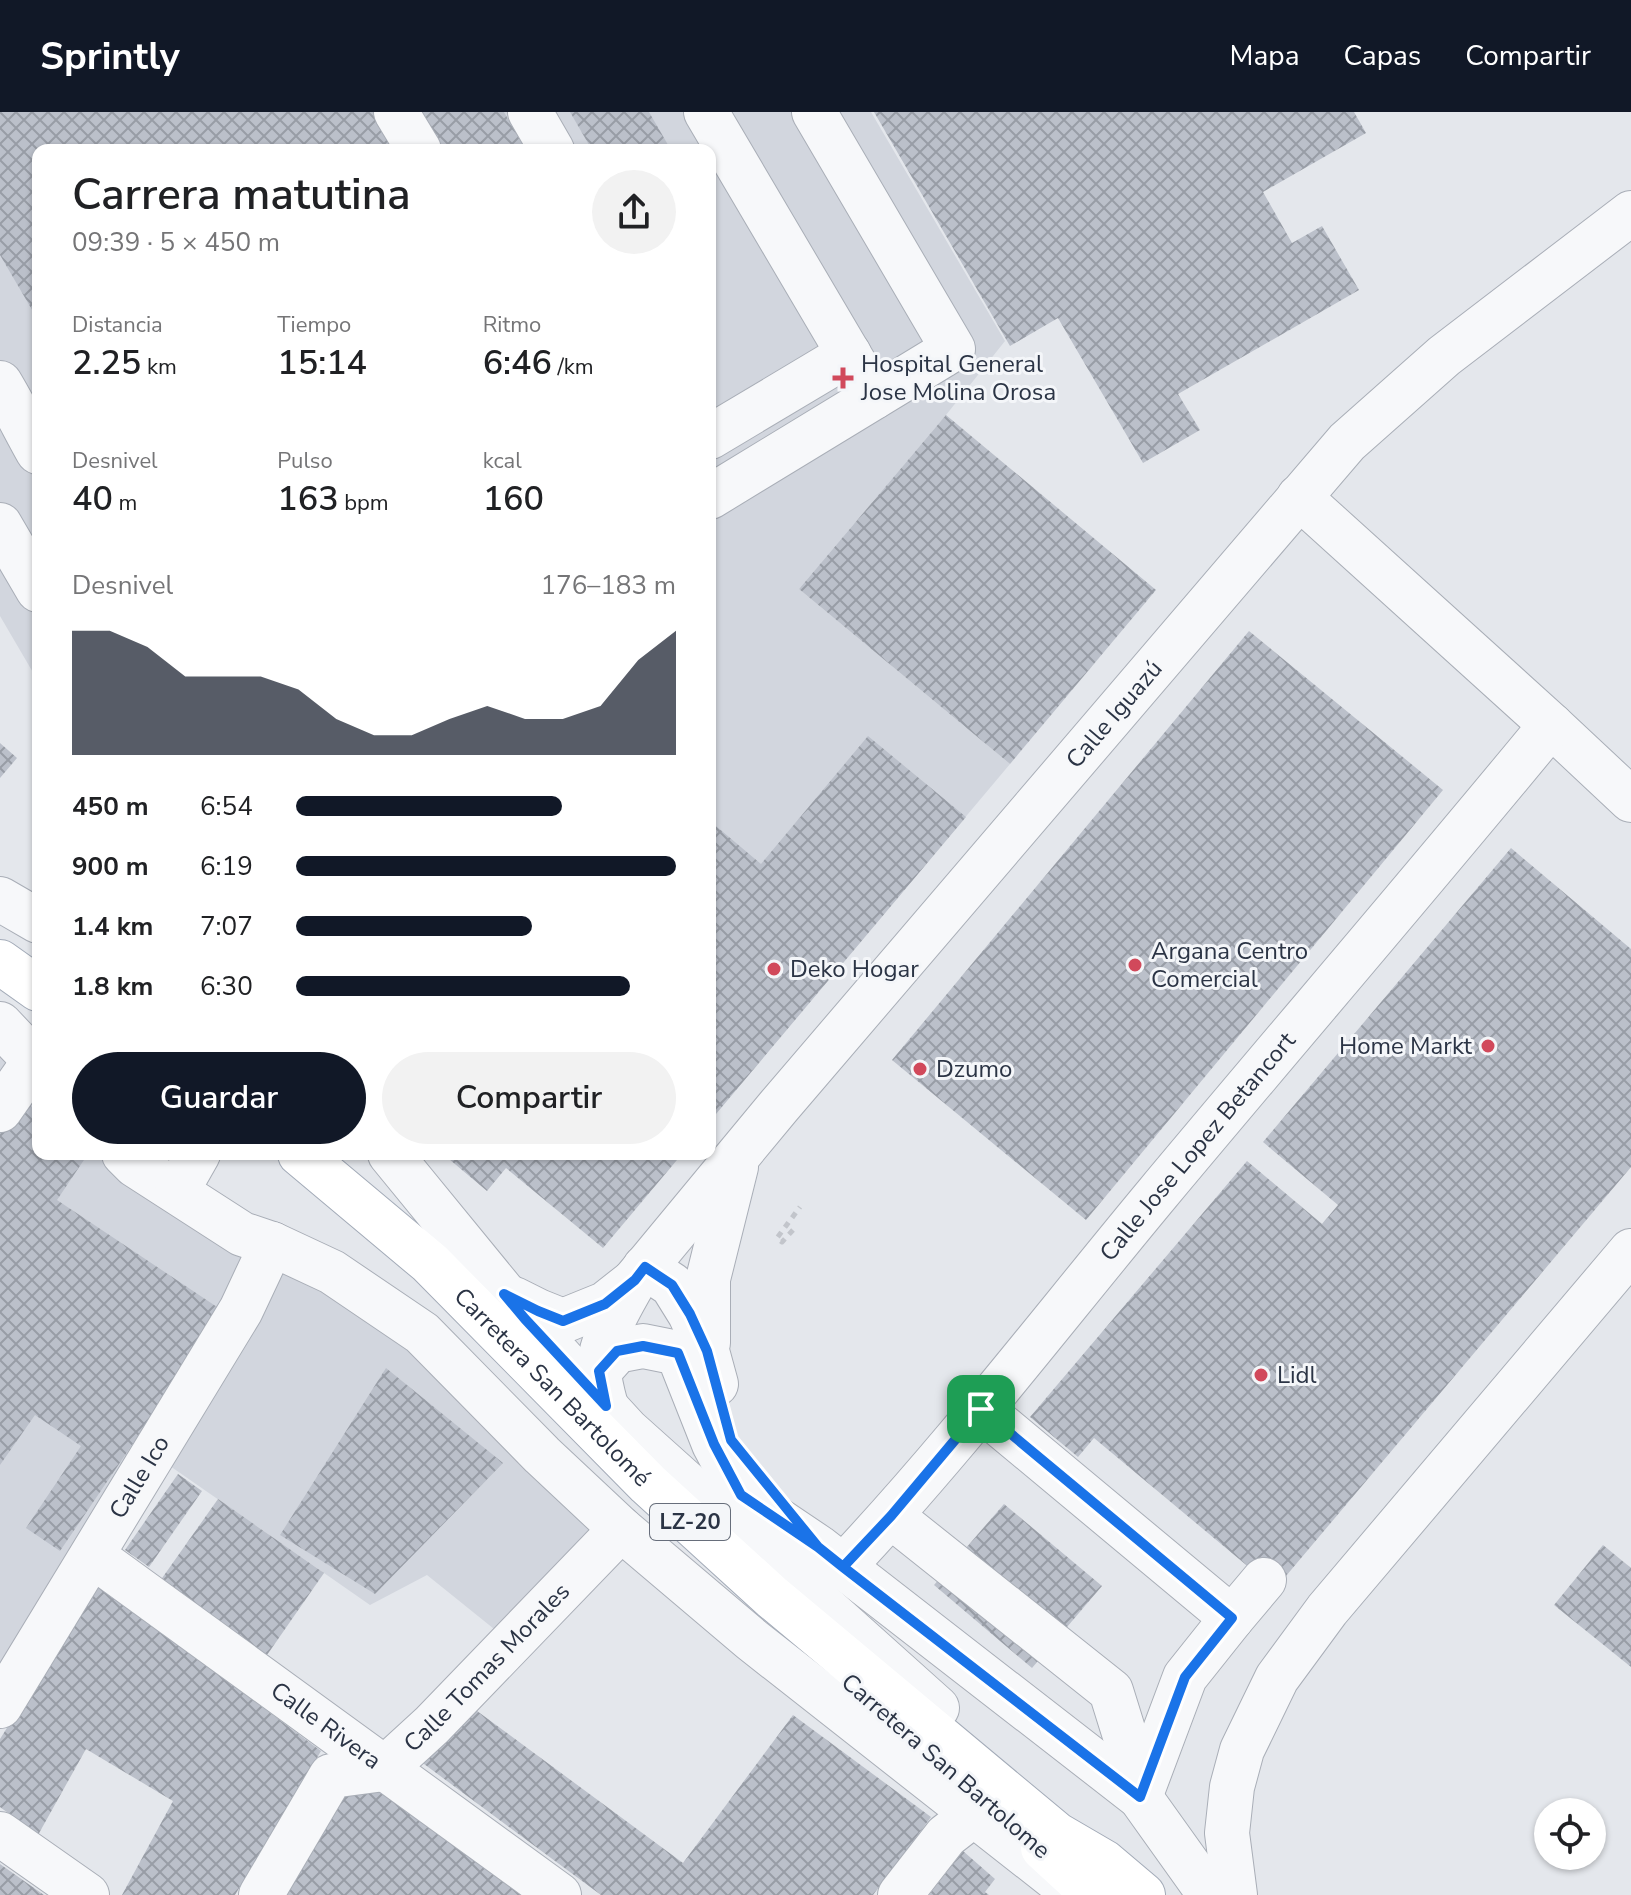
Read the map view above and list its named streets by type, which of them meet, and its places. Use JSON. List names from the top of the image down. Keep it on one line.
{"streets":{"main road":["Carretera San Bartolomé","LZ-20","Carretera San Bartolome"],"street":["Calle Iguazú","Calle Jose Lopez Betancort","Calle Ico","Calle Tomas Morales","Calle Rivera"]},"crossings":[["Carretera San Bartolomé","Calle Ico"],["Carretera San Bartolomé","Calle Tomas Morales"],["Carretera San Bartolomé","Carretera San Bartolome"],["Calle Ico","Calle Rivera"],["Calle Tomas Morales","Calle Rivera"]],"places":{"health":["Hospital General Jose Molina Orosa"],"other":["Argana Centro Comercial","Deko Hogar","Home Markt","Dzumo","Lidl"]},"page":{"header":"Sprintly","nav":["Mapa","Capas","Compartir"],"heading":["Carrera matutina","09:39 · 5 × 450 m"],"stats":[["Distancia","2.25 km"],["Tiempo","15:14"],["Ritmo","6:46 /km"],["Desnivel","40 m"],["Pulso","163 bpm"],["kcal","160"]],"chart":["Desnivel","176–183 m"],"list":[{"name":"450 m","note":"6:54"},{"name":"900 m","note":"6:19"},{"name":"1.4 km","note":"7:07"},{"name":"1.8 km","note":"6:30"}],"buttons":["Guardar","Compartir"]}}
